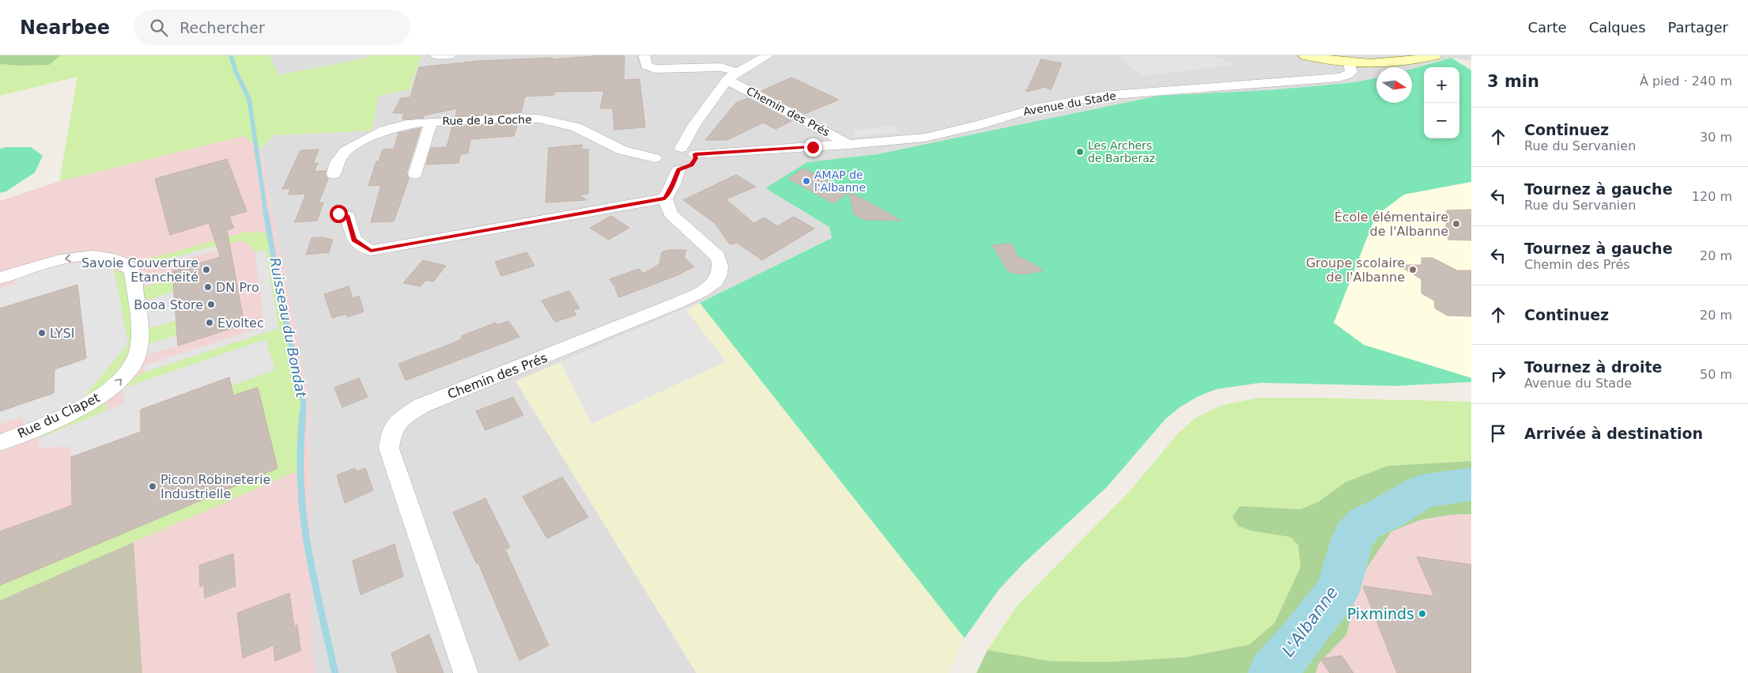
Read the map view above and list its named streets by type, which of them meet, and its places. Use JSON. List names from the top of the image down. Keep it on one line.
{"streets":{"street":["Avenue du Stade","Chemin des Prés","Rue de la Coche","Rue du Clapet"]},"crossings":[["Avenue du Stade","Chemin des Prés"],["Chemin des Prés","Rue de la Coche"]],"water":["Ruisseau du Bondat","L'Albanne"],"places":["Les Archers de Barberaz","AMAP de l'Albanne","École élémentaire de l'Albanne","Savoie Couverture Etancheité","Groupe scolaire de l'Albanne","DN Pro","Booa Store","Evoltec","LYSI","Picon Robineterie Industrielle","Pixminds"],"north":"right","page":{"header":"Nearbee","search":"Rechercher","nav":["Carte","Calques","Partager"],"heading":["3 min","À pied · 240 m"],"map_buttons":["+","−"],"list":[["Continuez","Rue du Servanien","30 m"],["Tournez à gauche","Rue du Servanien","120 m"],["Tournez à gauche","Chemin des Prés","20 m"],["Continuez","20 m"],["Tournez à droite","Avenue du Stade","50 m"],"Arrivée à destination"]}}
